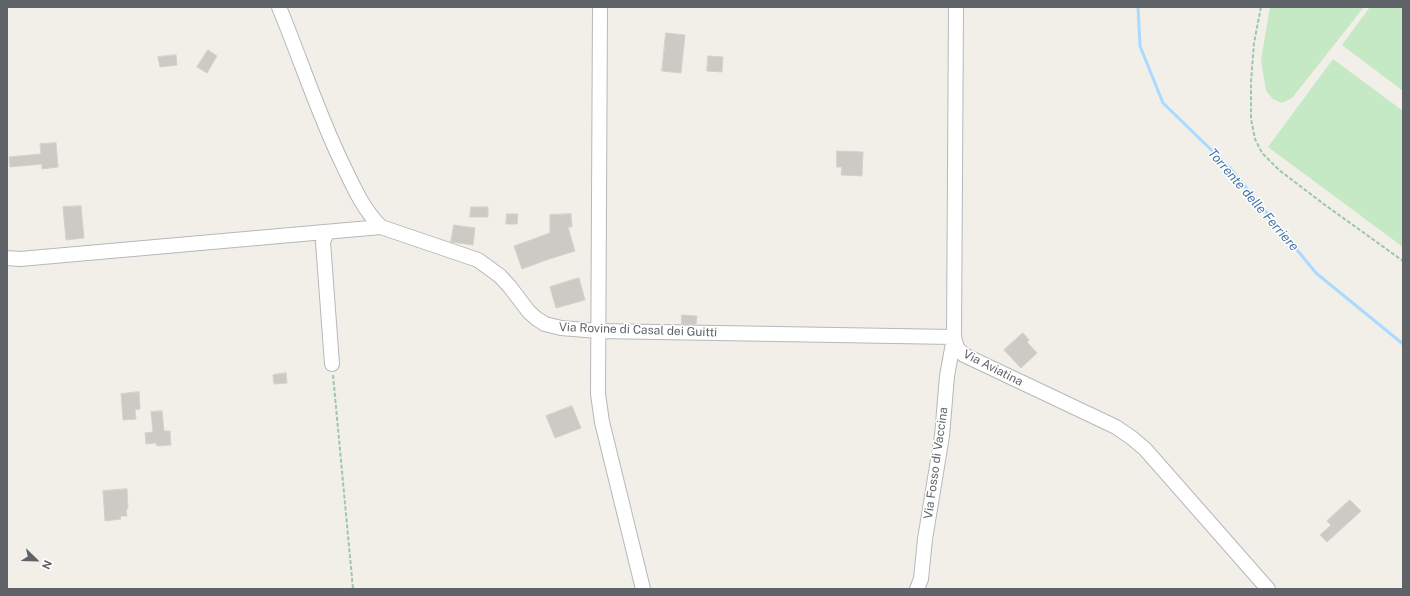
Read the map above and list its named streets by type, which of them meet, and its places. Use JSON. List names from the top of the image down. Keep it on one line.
{"streets":{"street":["Via Rovine di Casal dei Guitti","Via Aviatina","Via Fosso di Vaccina"]},"crossings":[["Via Rovine di Casal dei Guitti","Via Aviatina"],["Via Rovine di Casal dei Guitti","Via Fosso di Vaccina"],["Via Aviatina","Via Fosso di Vaccina"]],"water":["Torrente delle Ferriere"],"north":"bottom right"}
